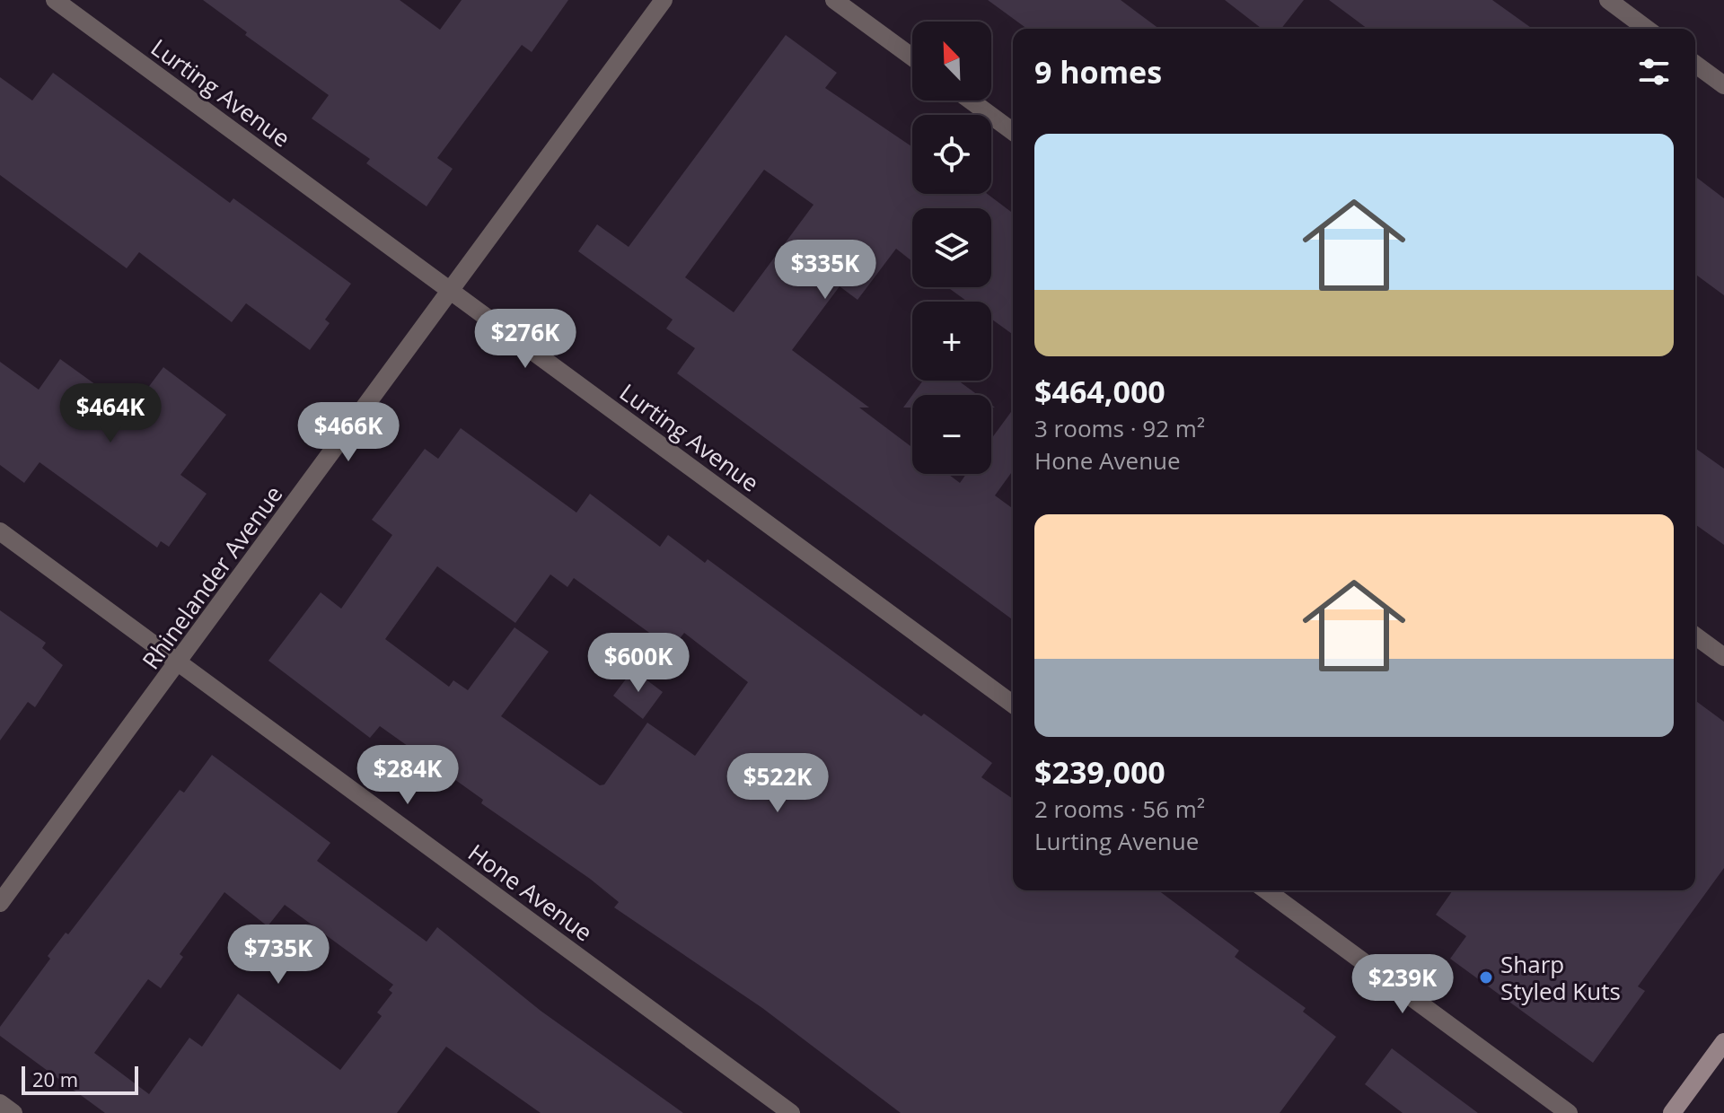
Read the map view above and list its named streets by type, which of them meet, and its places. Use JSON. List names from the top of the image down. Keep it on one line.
{"streets":{"street":["Lurting Avenue","Rhinelander Avenue","Hone Avenue"]},"crossings":[["Lurting Avenue","Rhinelander Avenue"],["Rhinelander Avenue","Hone Avenue"]],"places":["Sharp Styled Kuts"],"scale_bar":"20 m","north":"top left","page":{"map_buttons":["+","−"],"heading":"9 homes","list":[{"name":"$464,000","note":"3 rooms · 92 m² · Hone Avenue"},{"name":"$239,000","note":"2 rooms · 56 m² · Lurting Avenue"}],"price":["$335K","$276K","$464K","$466K","$600K","$284K","$522K","$735K","$239K"],"scale":"20 m"}}
